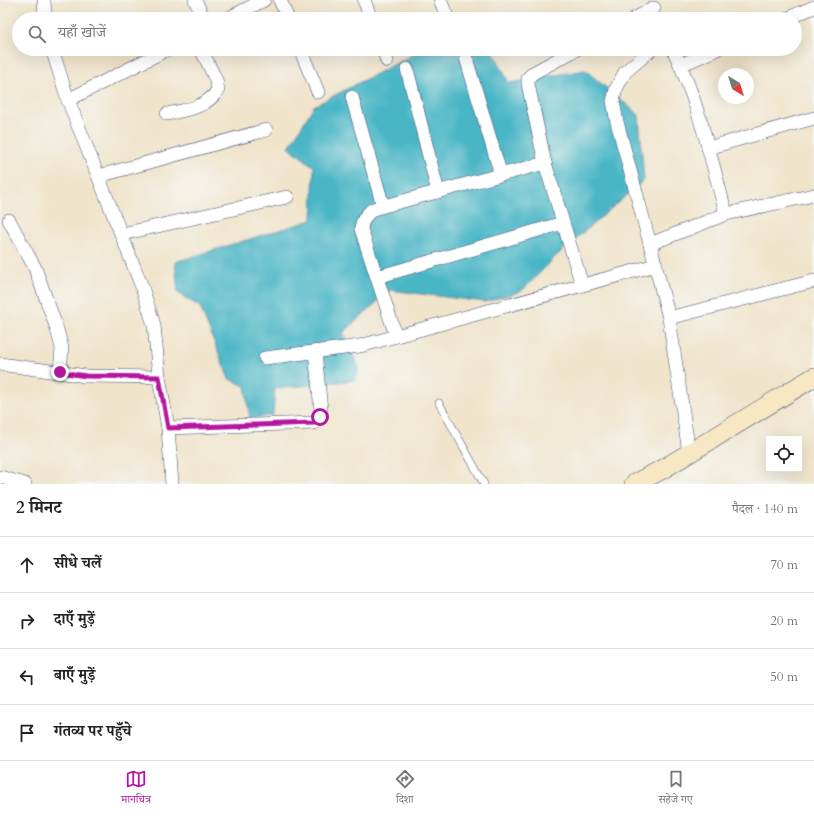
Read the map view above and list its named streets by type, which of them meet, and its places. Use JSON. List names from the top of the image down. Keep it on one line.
{"north":"bottom right","page":{"search":"यहाँ खोजें","heading":["2 मिनट","पैदल · 140 m"],"list":[["सीधे चलें","70 m"],["दाएँ मुड़ें","20 m"],["बाएँ मुड़ें","50 m"],"गंतव्य पर पहुँचे"],"nav":["मानचित्र","दिशा","सहेजे गए"]}}
